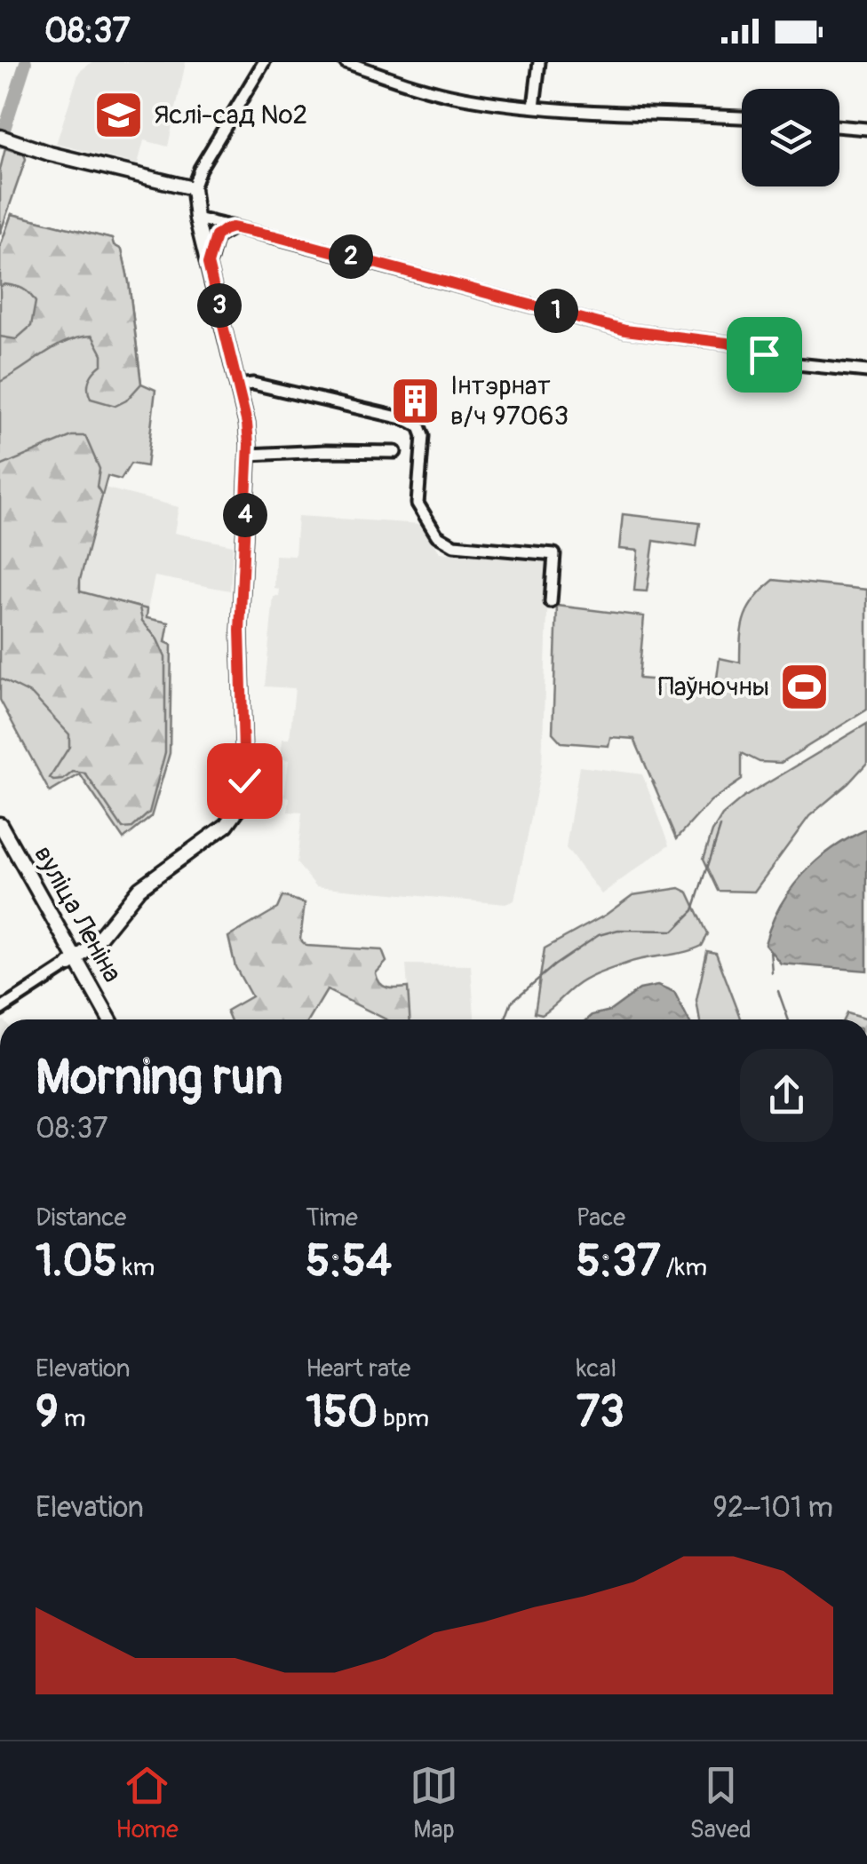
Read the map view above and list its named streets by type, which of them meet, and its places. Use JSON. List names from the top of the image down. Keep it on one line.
{"streets":{"main road":["вуліца Леніна"]},"places":{"school or university":["Яслі-сад №2"],"building":["Інтэрнат в/ч 97063"],"sports":["Паўночны"]},"page":{"status":"08:37","pins":["2","3","1","4"],"heading":["Morning run","08:37"],"stats":[["Distance","1.05 km"],["Time","5:54"],["Pace","5:37 /km"],["Elevation","9 m"],["Heart rate","150 bpm"],["kcal","73"]],"chart":["Elevation","92–101 m"],"tabs":["Home","Map","Saved"]}}
